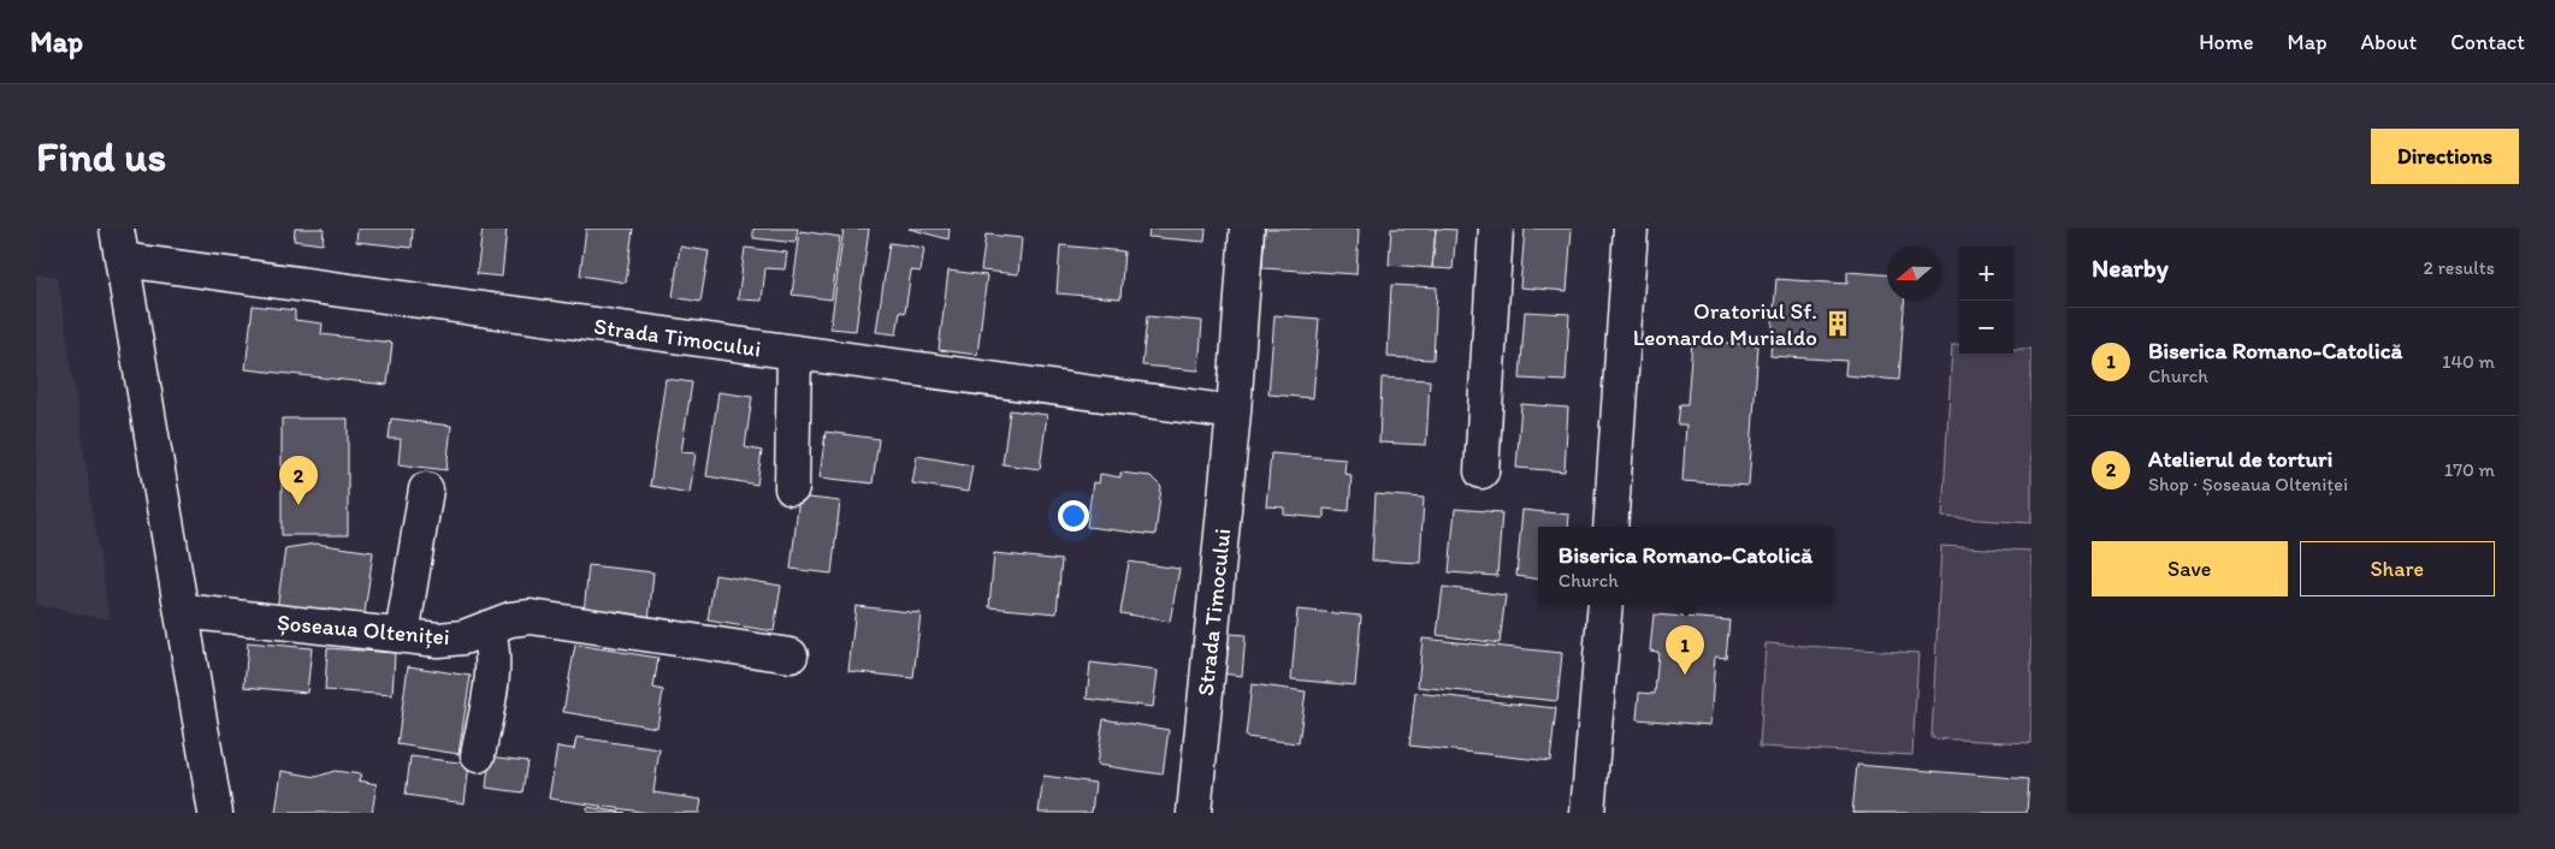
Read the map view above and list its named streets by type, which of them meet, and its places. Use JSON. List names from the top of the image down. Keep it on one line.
{"streets":{"street":["Strada Timocului","Șoseaua Olteniței"]},"places":{"building":["Oratoriul Sf. Leonardo Murialdo"]},"north":"left","page":{"header":"Map","nav":["Home","Map","About","Contact"],"buttons":["Directions",["Save","Share"]],"title":"Find us","heading":["Nearby","2 results"],"map_buttons":["+","−"],"list":[{"mark":"1","name":"Biserica Romano-Catolică","note":"Church","value":"140 m"},{"mark":"2","name":"Atelierul de torturi","note":"Shop · Șoseaua Olteniței","value":"170 m"}],"pins":["2","1"],"popup":["Biserica Romano-Catolică","Church"]}}
